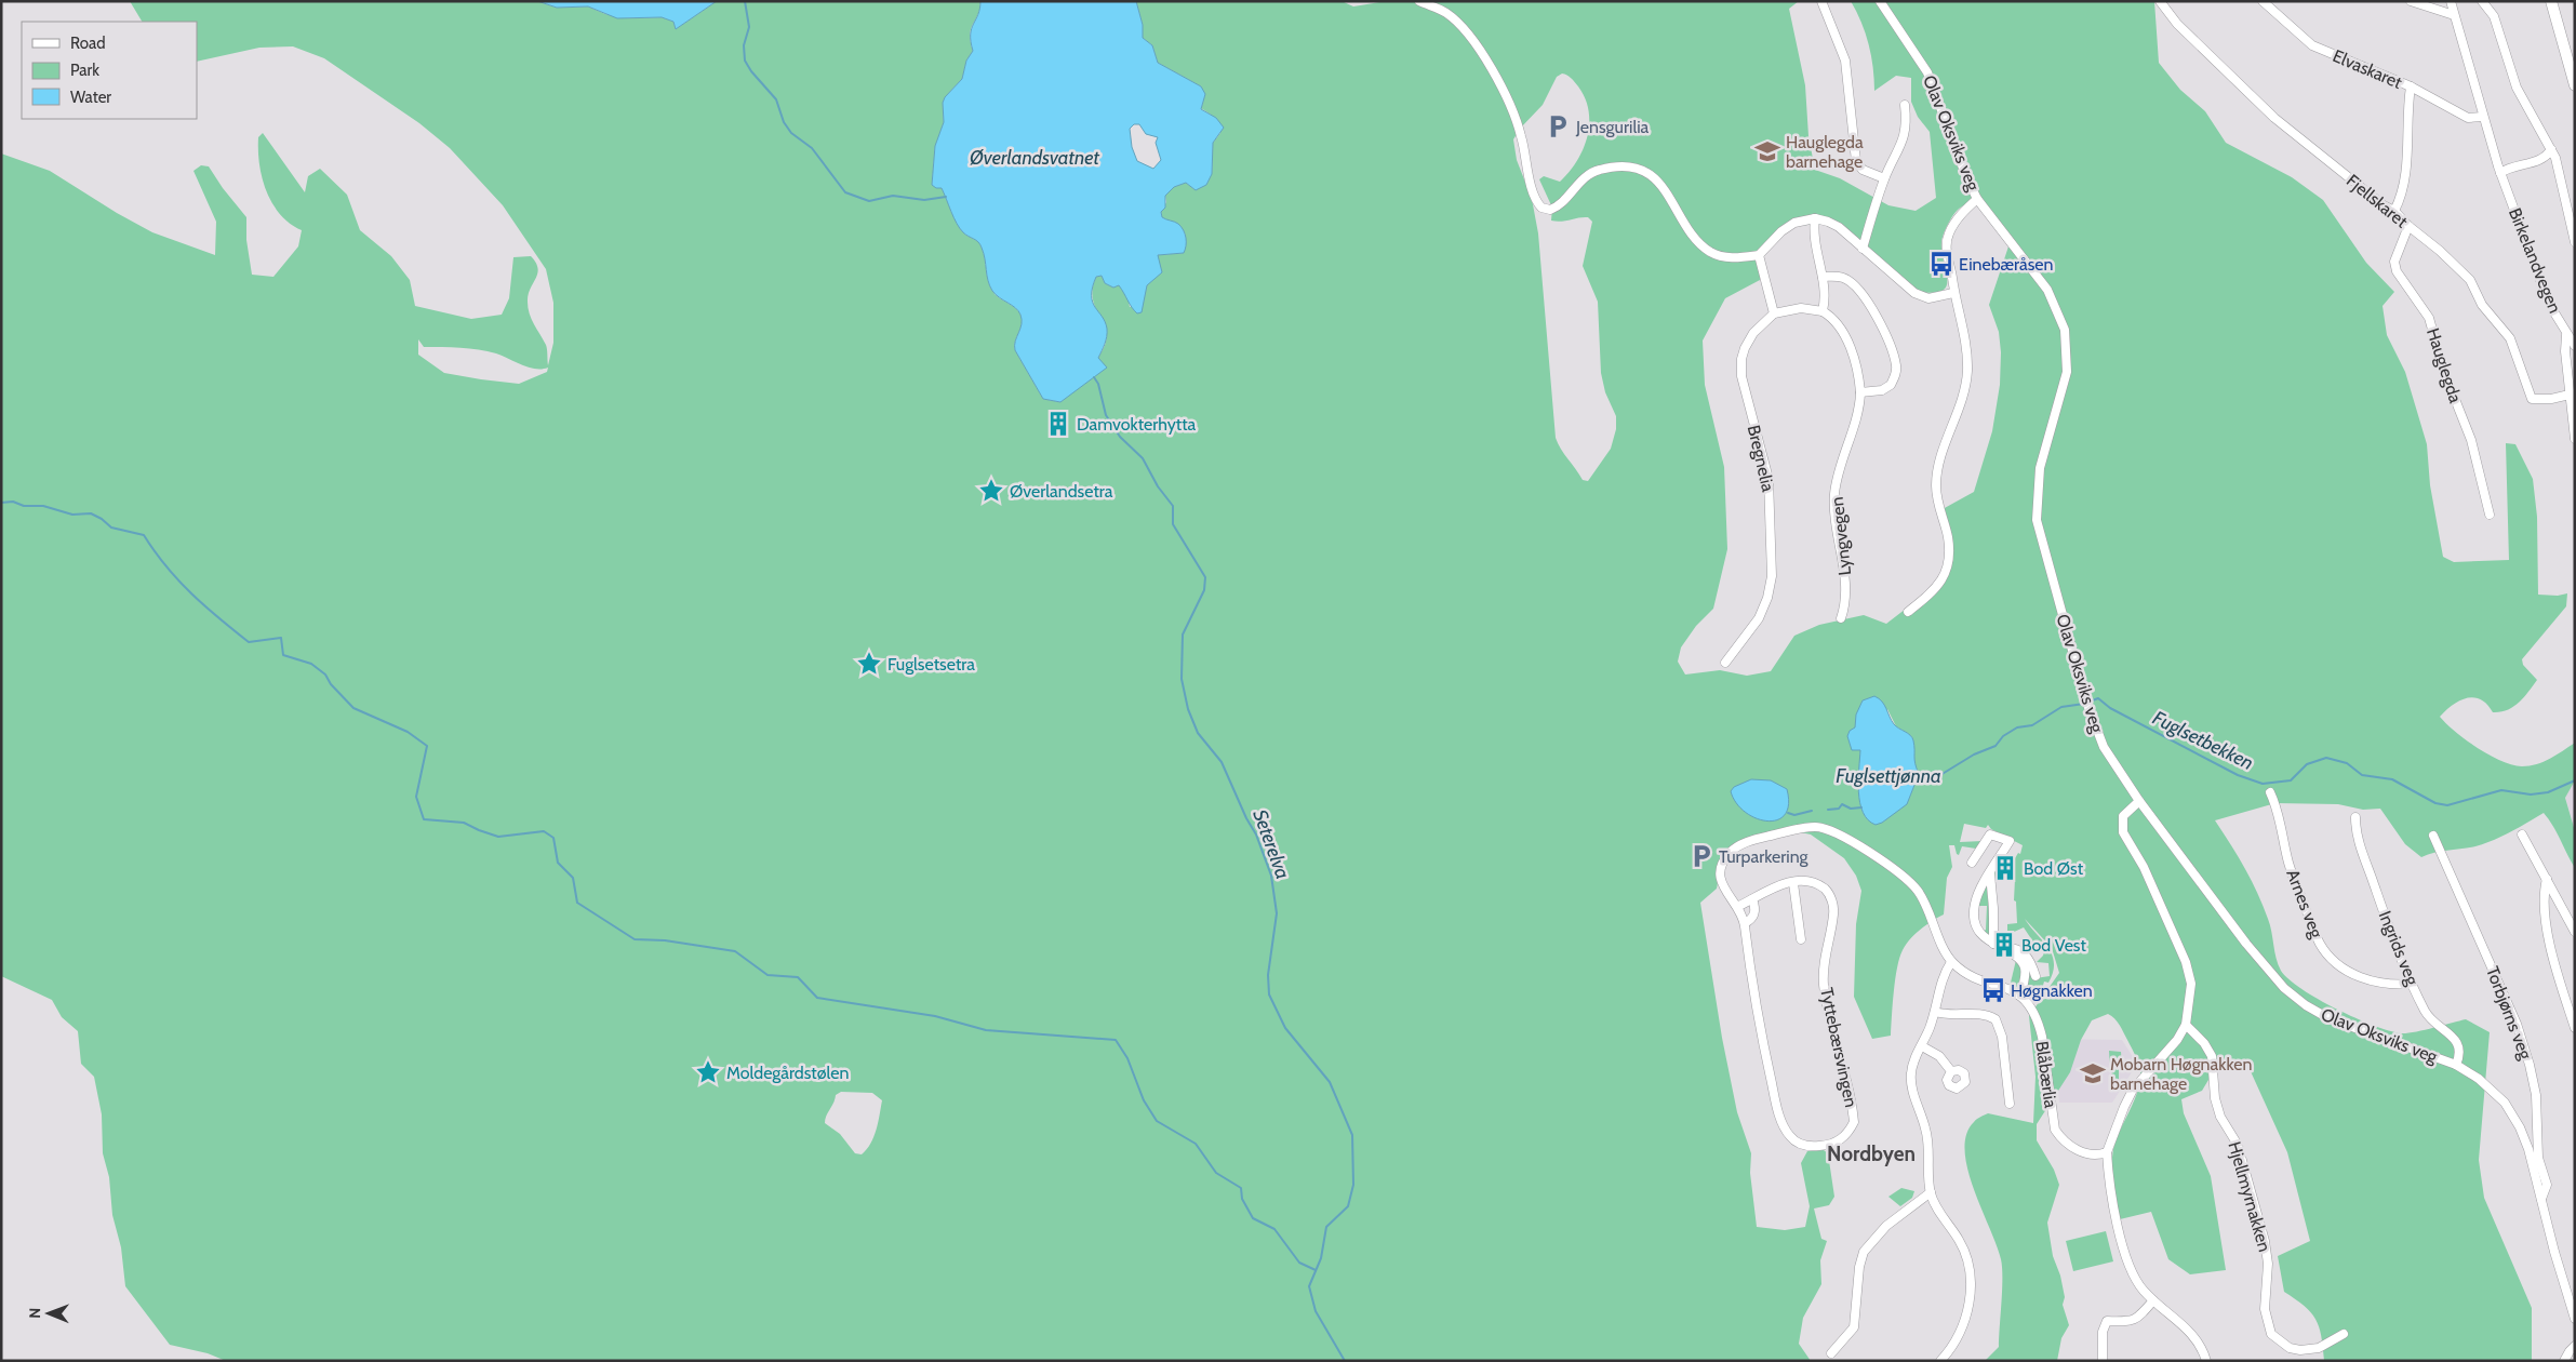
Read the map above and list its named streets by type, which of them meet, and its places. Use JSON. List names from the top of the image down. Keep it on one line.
{"streets":{"street":["Elvaskaret","Olav Oksviks veg","Fjellskaret","Birkelandvegen","Hauglegda","Bregnelia","Lyngvegen","Arnes veg","Ingrids veg","Torbjørns veg","Tyttebærsvingen","Blåbærlia","Hjellmyrnakken"]},"crossings":[["Elvaskaret","Birkelandvegen"],["Olav Oksviks veg","Ingrids veg"],["Olav Oksviks veg","Torbjørns veg"],["Fjellskaret","Hauglegda"],["Arnes veg","Ingrids veg"]],"districts":["Nordbyen"],"water":["Øverlandsvatnet","Fuglsetbekken","Fuglsettjønna","Seterelva"],"places":{"parking":["Jensgurilia","Turparkering"],"school or university":["Hauglegda barnehage","Mobarn Høgnakken barnehage"],"bus stop":["Einebæråsen","Høgnakken"],"building":["Damvokterhytta","Bod Øst","Bod Vest"],"place":["Øverlandsetra","Fuglsetsetra","Moldegårdstølen"]},"legend":["Road","Park","Water"],"north":"left"}
